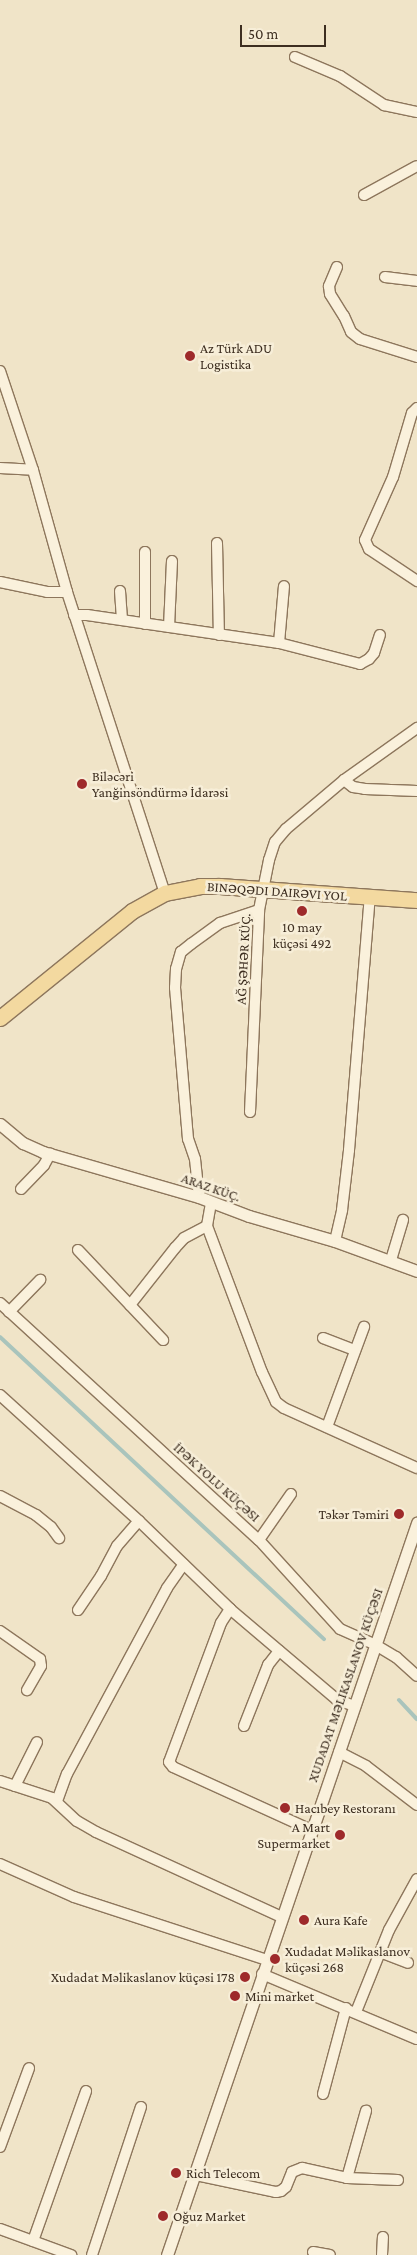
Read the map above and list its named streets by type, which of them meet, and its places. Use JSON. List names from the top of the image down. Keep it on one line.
{"streets":{"main road":["BINƏQƏDI DAIRƏVI YOL"],"street":["AĞ ŞƏHƏR KÜÇ.","ARAZ KÜÇ.","İPƏK YOLU KÜÇƏSI","XUDADAT MƏLIKASLANOV KÜÇƏSI"]},"crossings":[["BINƏQƏDI DAIRƏVI YOL","AĞ ŞƏHƏR KÜÇ."],["İPƏK YOLU KÜÇƏSI","XUDADAT MƏLIKASLANOV KÜÇƏSI"]],"places":["Az Türk ADU Logistika","Biləcəri Yanğinsöndürmə İdarəsi","10 may küçəsi 492","Təkər Təmiri","Hacıbey Restoranı","A Mart Supermarket","Aura Kafe","Xudadat Məlikaslanov küçəsi 268","Xudadat Məlikaslanov küçəsi 178","Mini market","Rich Telecom","Oğuz Market"],"scale_bar":"50 m"}
